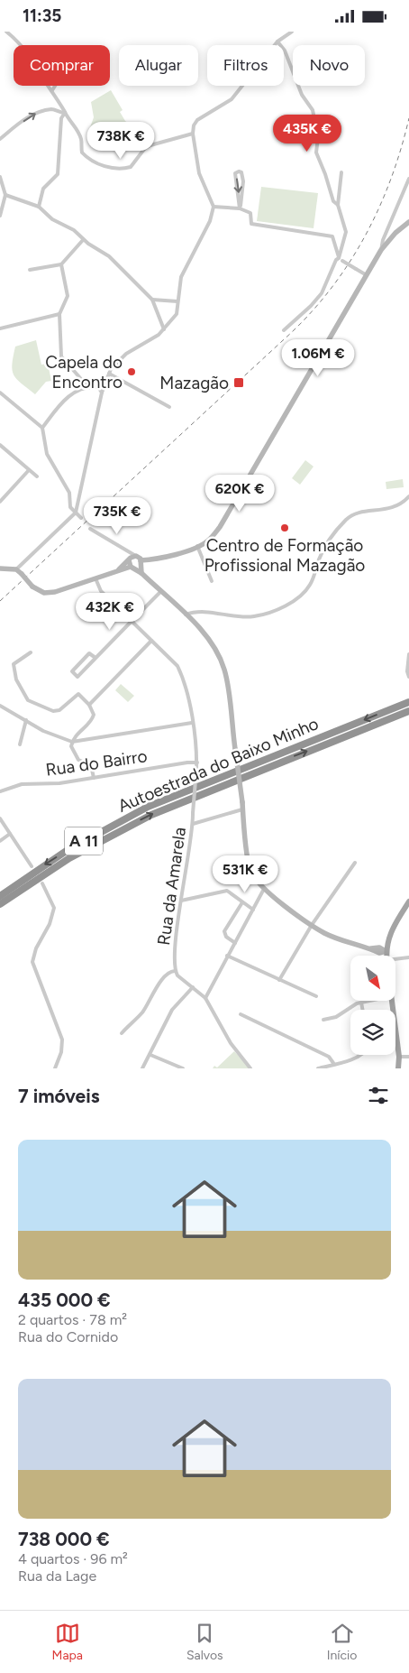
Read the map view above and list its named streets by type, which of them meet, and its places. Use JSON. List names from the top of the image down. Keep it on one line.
{"streets":{"highway":["Autoestrada do Baixo Minho","A 11"],"street":["Rua do Bairro","Rua da Amarela"]},"crossings":[["Rua do Bairro","Rua da Amarela"]],"places":{"other":["Capela do Encontro","Centro de Formação Profissional Mazagão"],"transit":["Mazagão"]},"north":"bottom right","page":{"status":"11:35","chip":["Comprar","Alugar","Filtros","Novo"],"price":["435K €","738K €","1.06M €","620K €","735K €","432K €","531K €"],"heading":"7 imóveis","list":[{"name":"435 000 €","note":"2 quartos · 78 m² · Rua do Cornido"},{"name":"738 000 €","note":"4 quartos · 96 m² · Rua da Lage"}],"tabs":["Mapa","Salvos","Início"]}}
